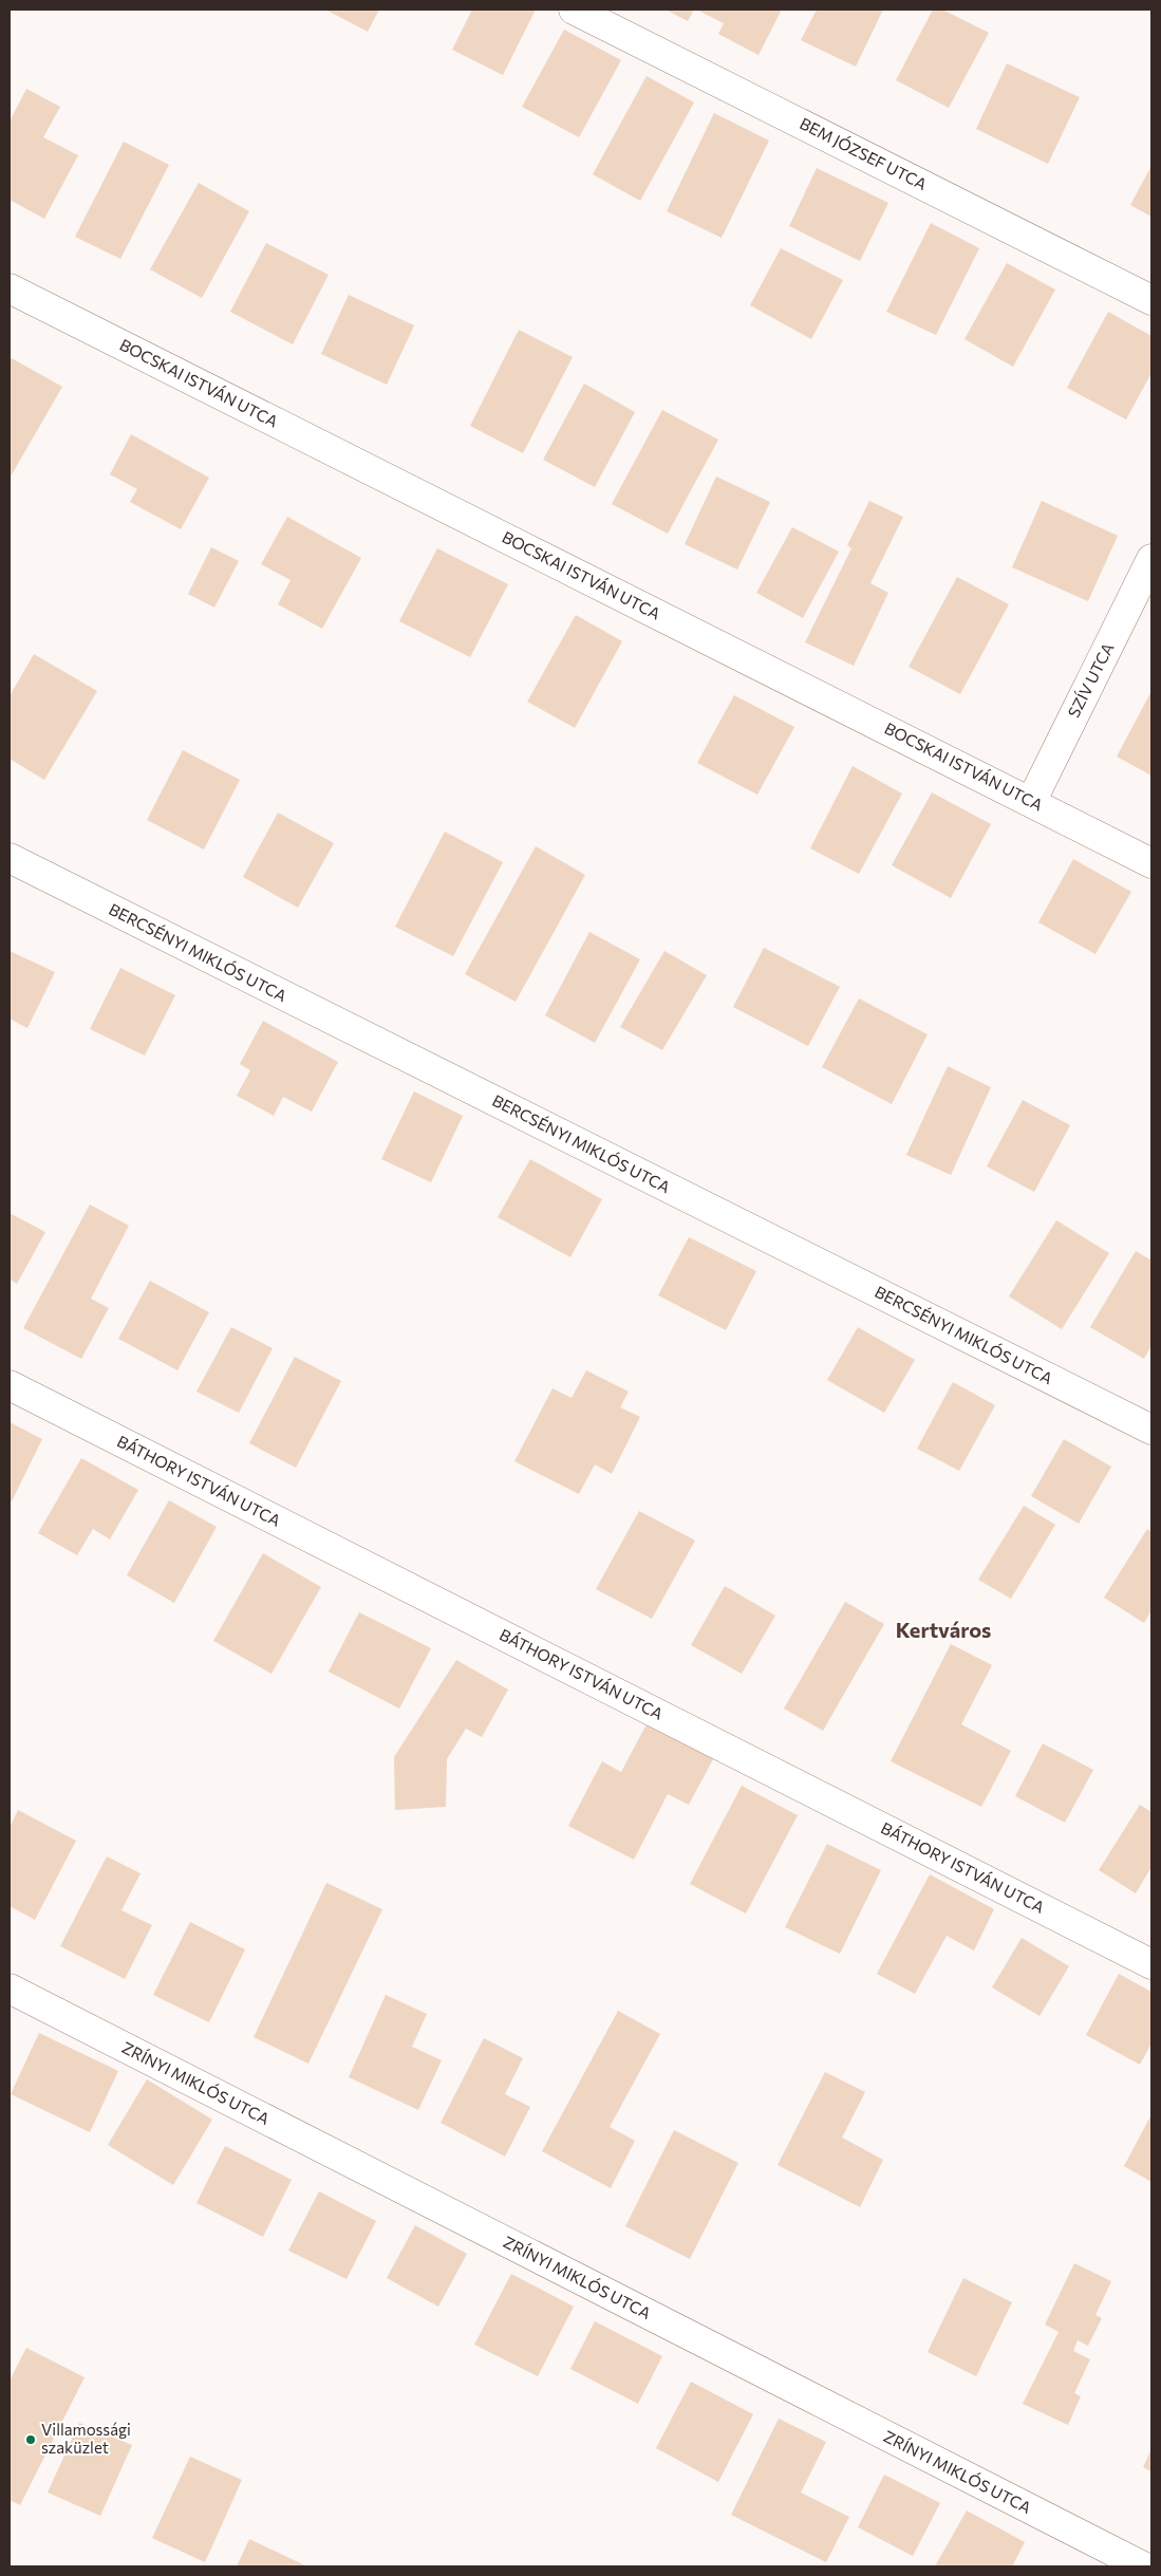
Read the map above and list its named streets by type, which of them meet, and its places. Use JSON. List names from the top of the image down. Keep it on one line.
{"streets":{"street":["BEM JÓZSEF UTCA","BOCSKAI ISTVÁN UTCA","SZÍV UTCA","BERCSÉNYI MIKLÓS UTCA","BÁTHORY ISTVÁN UTCA","ZRÍNYI MIKLÓS UTCA"]},"crossings":[["BOCSKAI ISTVÁN UTCA","SZÍV UTCA"]],"districts":["Kertváros"],"places":["Villamossági szaküzlet"]}
